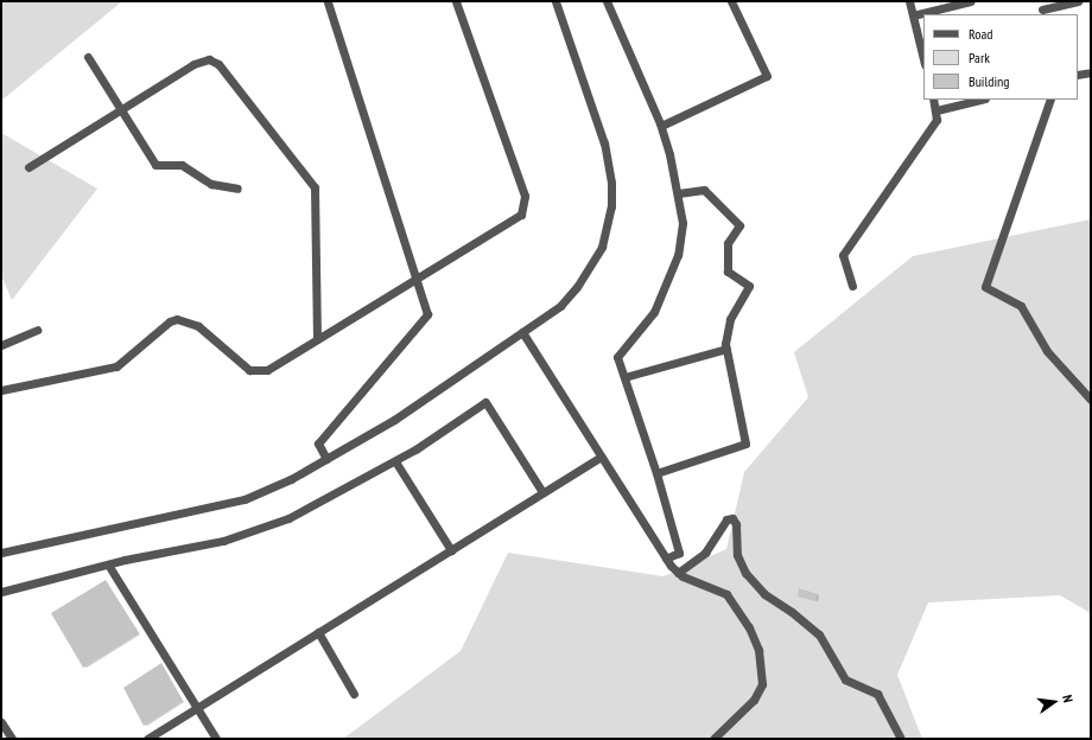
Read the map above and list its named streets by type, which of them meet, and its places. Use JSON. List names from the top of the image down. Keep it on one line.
{"legend":["Road","Park","Building"],"north":"right"}
